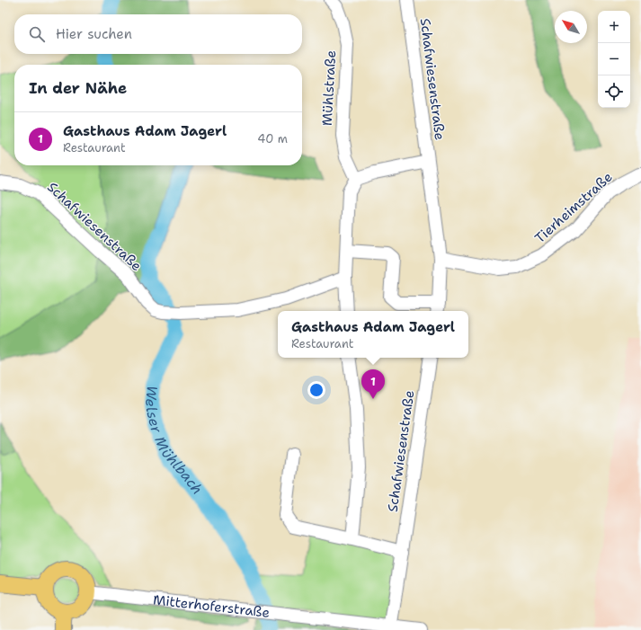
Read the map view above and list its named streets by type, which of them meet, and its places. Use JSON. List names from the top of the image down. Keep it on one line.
{"streets":{"street":["Schafwiesenstraße","Mühlstraße","Tierheimstraße","Mitterhoferstraße"]},"crossings":[["Schafwiesenstraße","Tierheimstraße"],["Schafwiesenstraße","Mitterhoferstraße"]],"water":["Welser Mühlbach"],"north":"top left","page":{"map_buttons":["+","−"],"search":"Hier suchen","heading":"In der Nähe","list":[{"mark":"1","name":"Gasthaus Adam Jagerl","note":"Restaurant","value":"40 m"}],"popup":["Gasthaus Adam Jagerl","Restaurant"],"pins":"1"}}
